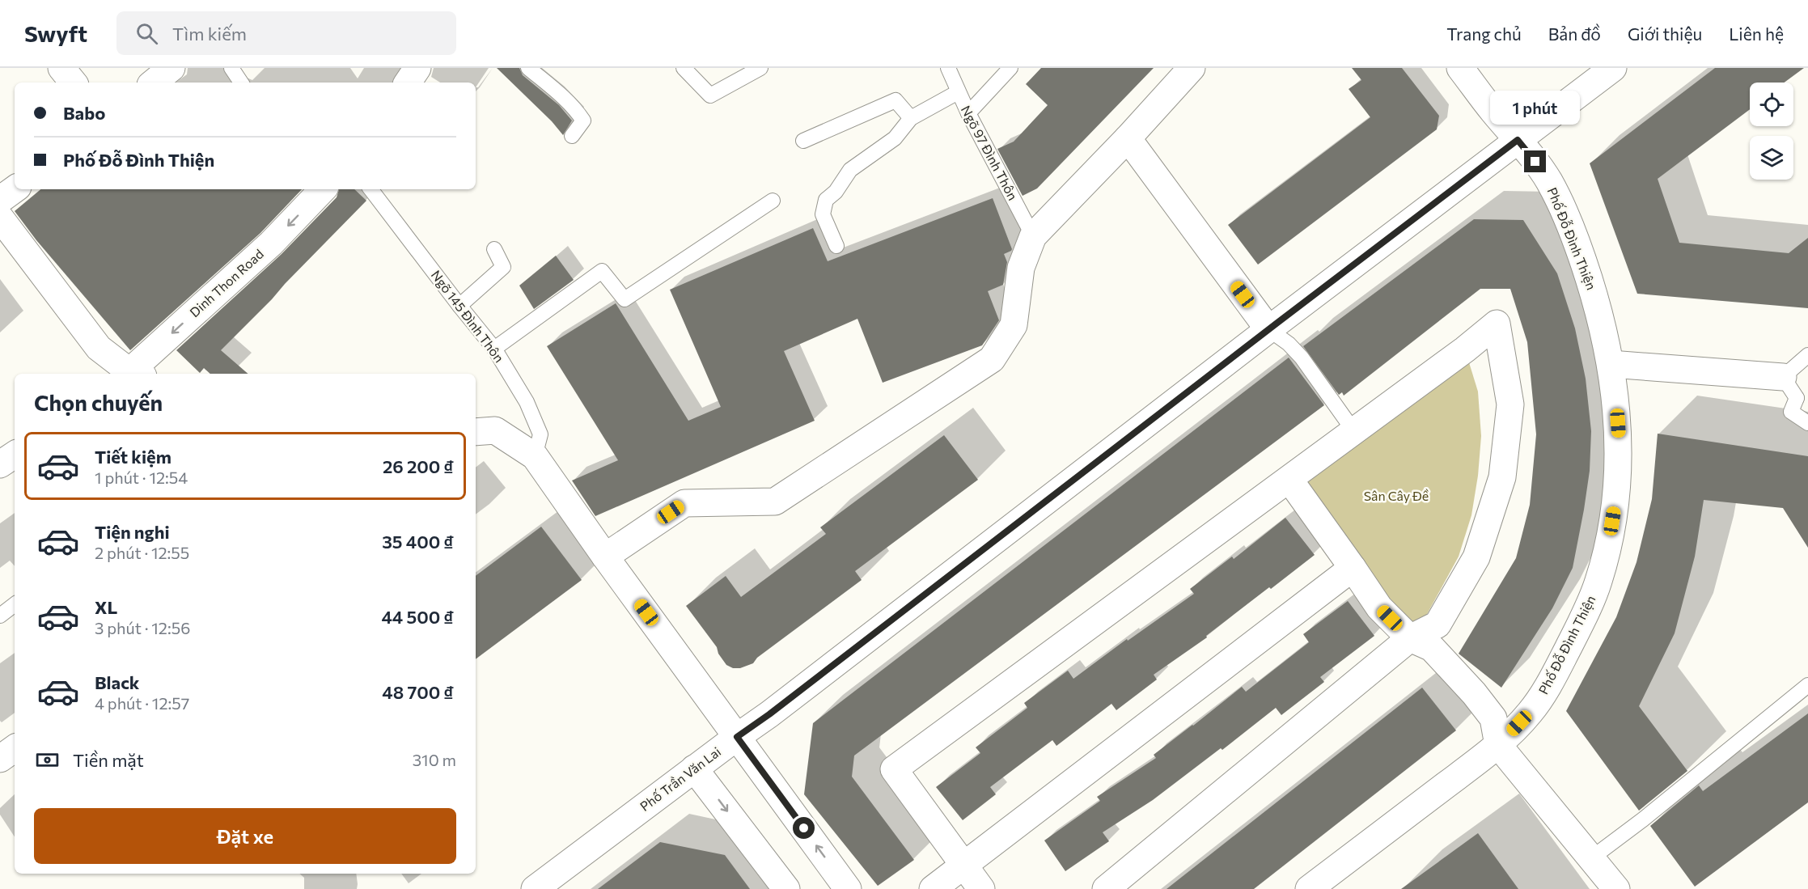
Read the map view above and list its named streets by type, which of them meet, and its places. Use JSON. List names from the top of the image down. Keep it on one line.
{"streets":{"street":["Phố Đỗ Đình Thiện","Dinh Thon Road","Phố Trần Văn Lai"],"lane":["Ngõ 97 Đình Thôn","Ngõ 145 Đình Thôn"]},"crossings":[["Phố Đỗ Đình Thiện","Phố Trần Văn Lai"]],"one_way":["Dinh Thon Road"],"parks":["Sân Cây Đề"],"page":{"header":"Swyft","search":"Tìm kiếm","nav":["Trang chủ","Bản đồ","Giới thiệu","Liên hệ"],"banner":["Babo","Phố Đỗ Đình Thiện"],"bubble":"1 phút","heading":"Chọn chuyến","list":[{"name":"Tiết kiệm","note":"1 phút · 12:54","value":"26 200 ₫"},{"name":"Tiện nghi","note":"2 phút · 12:55","value":"35 400 ₫"},{"name":"XL","note":"3 phút · 12:56","value":"44 500 ₫"},{"name":"Black","note":"4 phút · 12:57","value":"48 700 ₫"}],"pay":["Tiền mặt","310 m"],"buttons":"Đặt xe"}}
